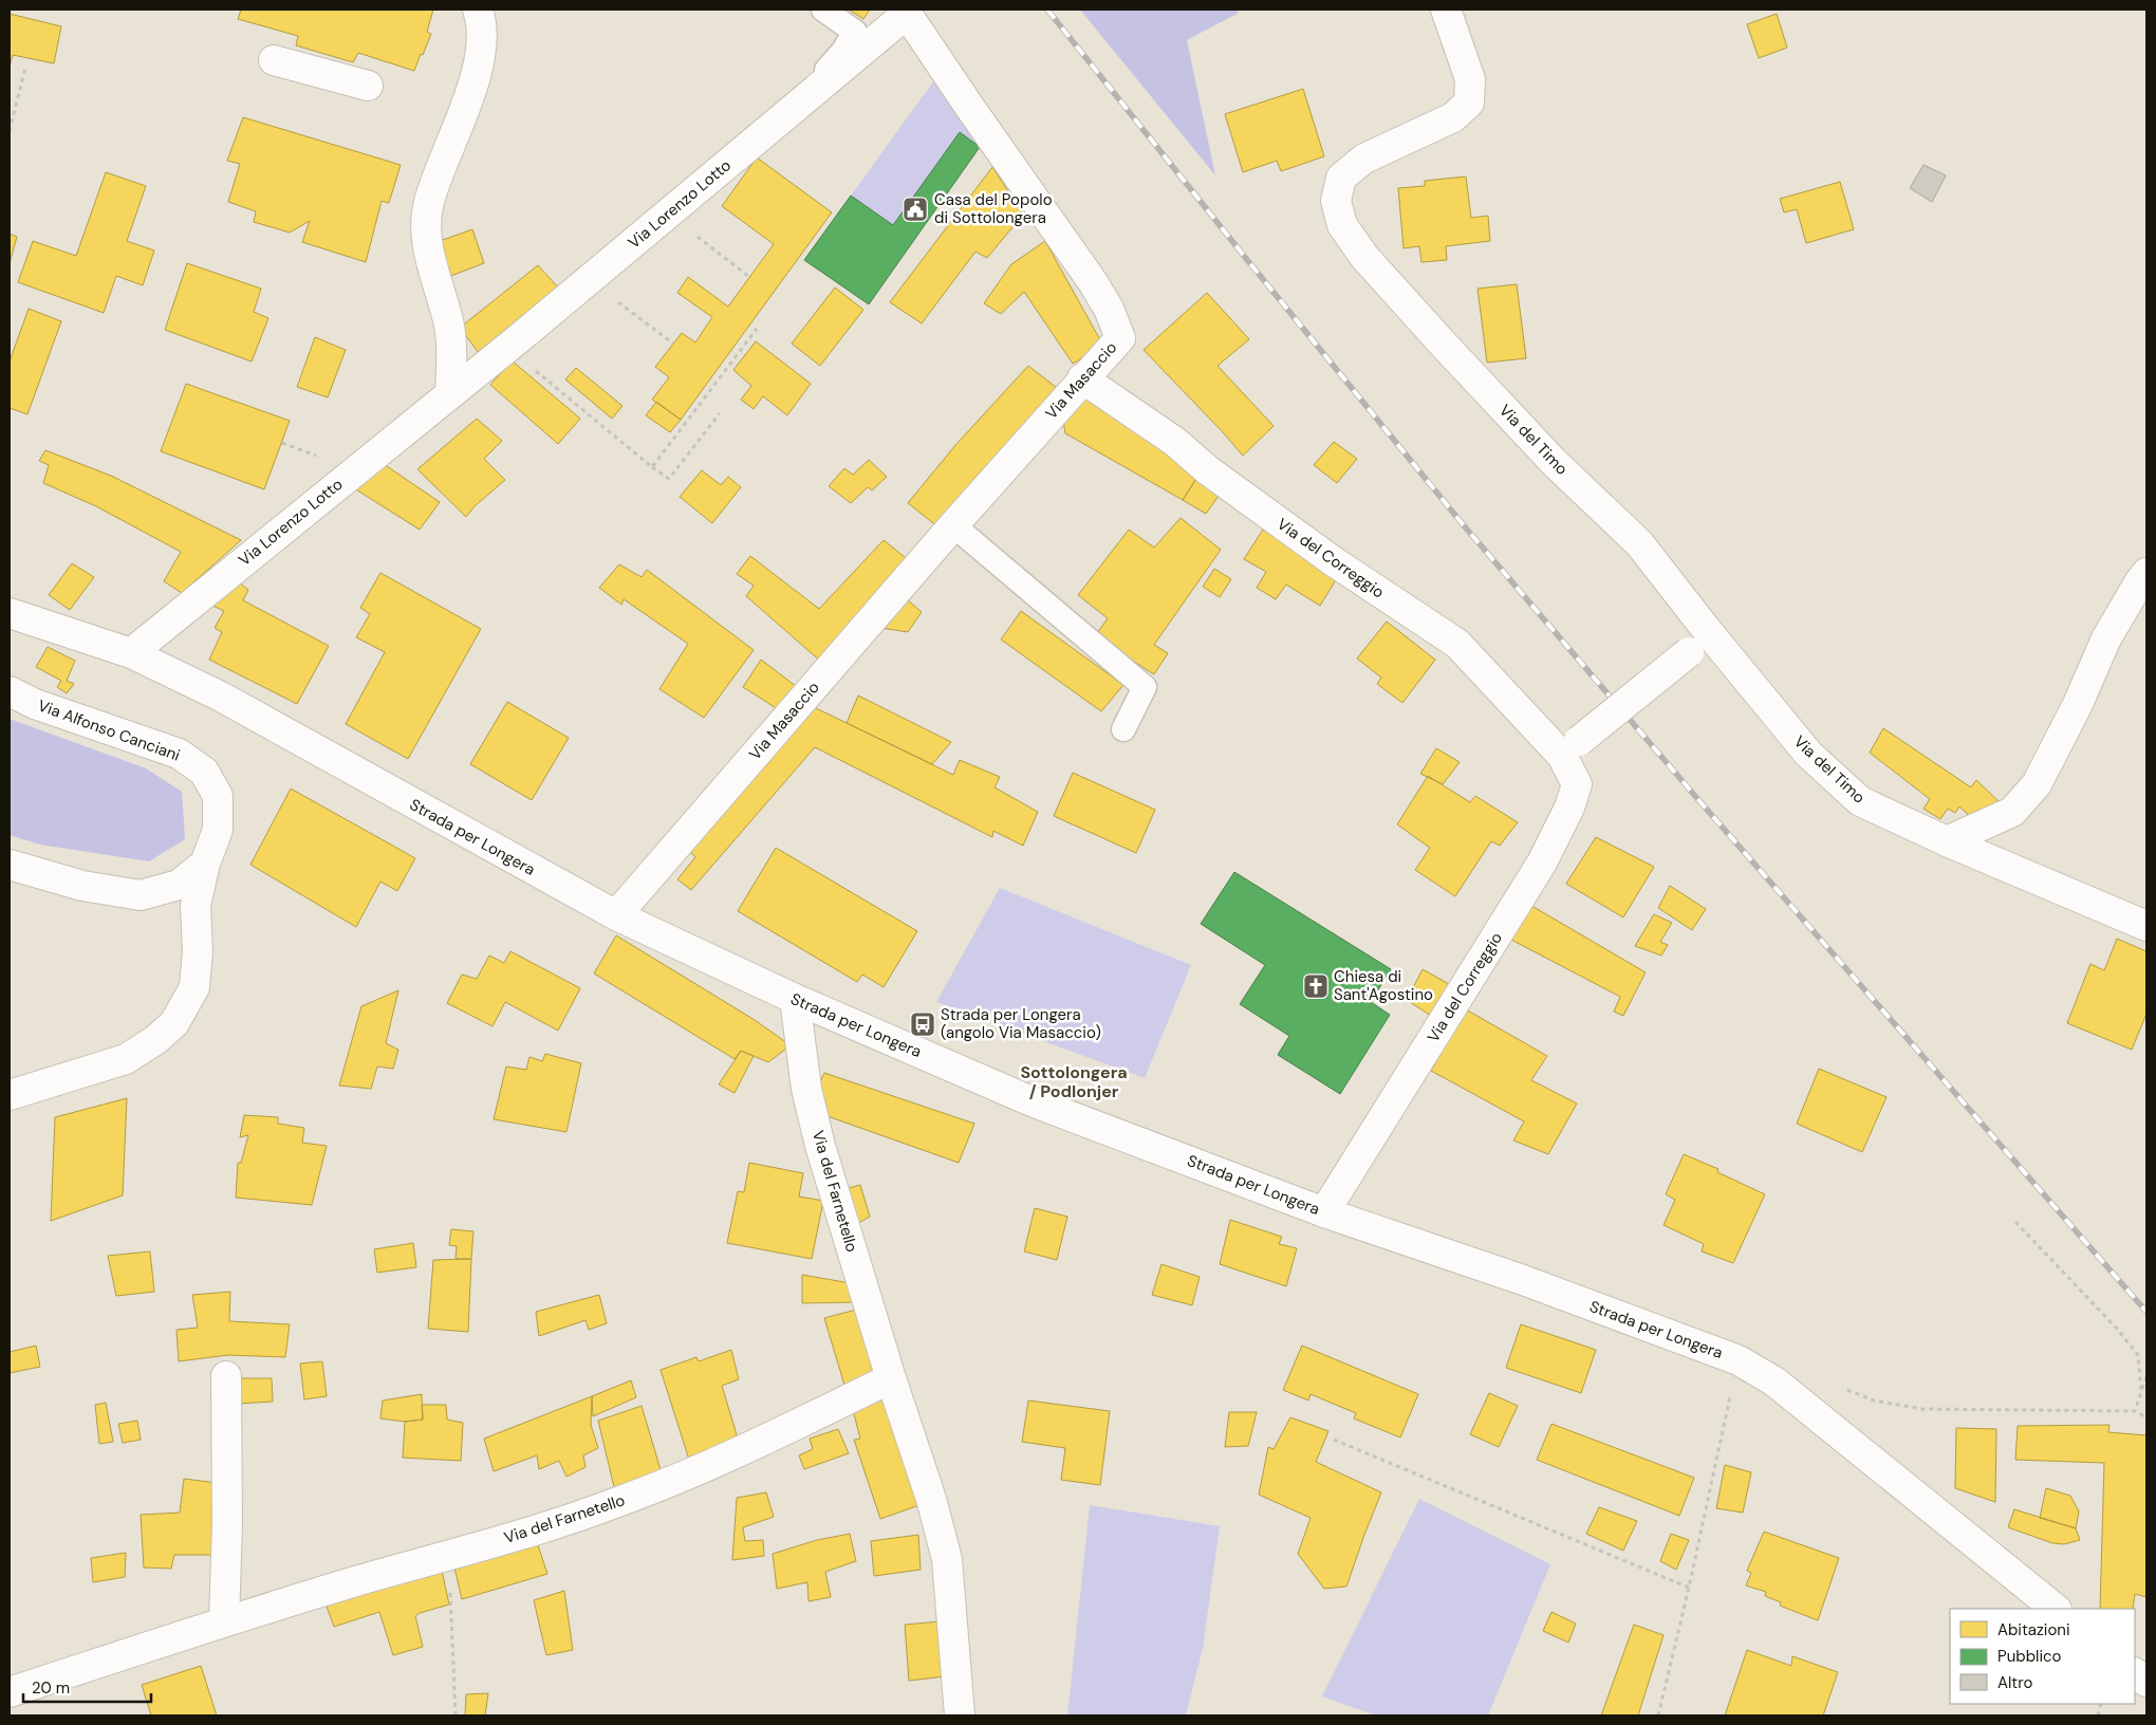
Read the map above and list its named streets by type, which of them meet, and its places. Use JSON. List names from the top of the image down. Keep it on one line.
{"streets":{"street":["Via Lorenzo Lotto","Via Masaccio","Via del Timo","Via del Correggio","Via Alfonso Canciani","Strada per Longera","Via del Farnetello"]},"crossings":[["Via Lorenzo Lotto","Via Masaccio"],["Via Lorenzo Lotto","Strada per Longera"],["Via Masaccio","Via del Correggio"],["Via Masaccio","Strada per Longera"],["Via del Correggio","Strada per Longera"],["Strada per Longera","Via del Farnetello"]],"districts":["Sottolongera / Podlonjer"],"places":{"public building":["Casa del Popolo di Sottolongera"],"church":["Chiesa di Sant'Agostino"],"bus stop":["Strada per Longera (angolo Via Masaccio)"]},"legend":["Abitazioni","Pubblico","Altro"],"scale_bar":"20 m"}
